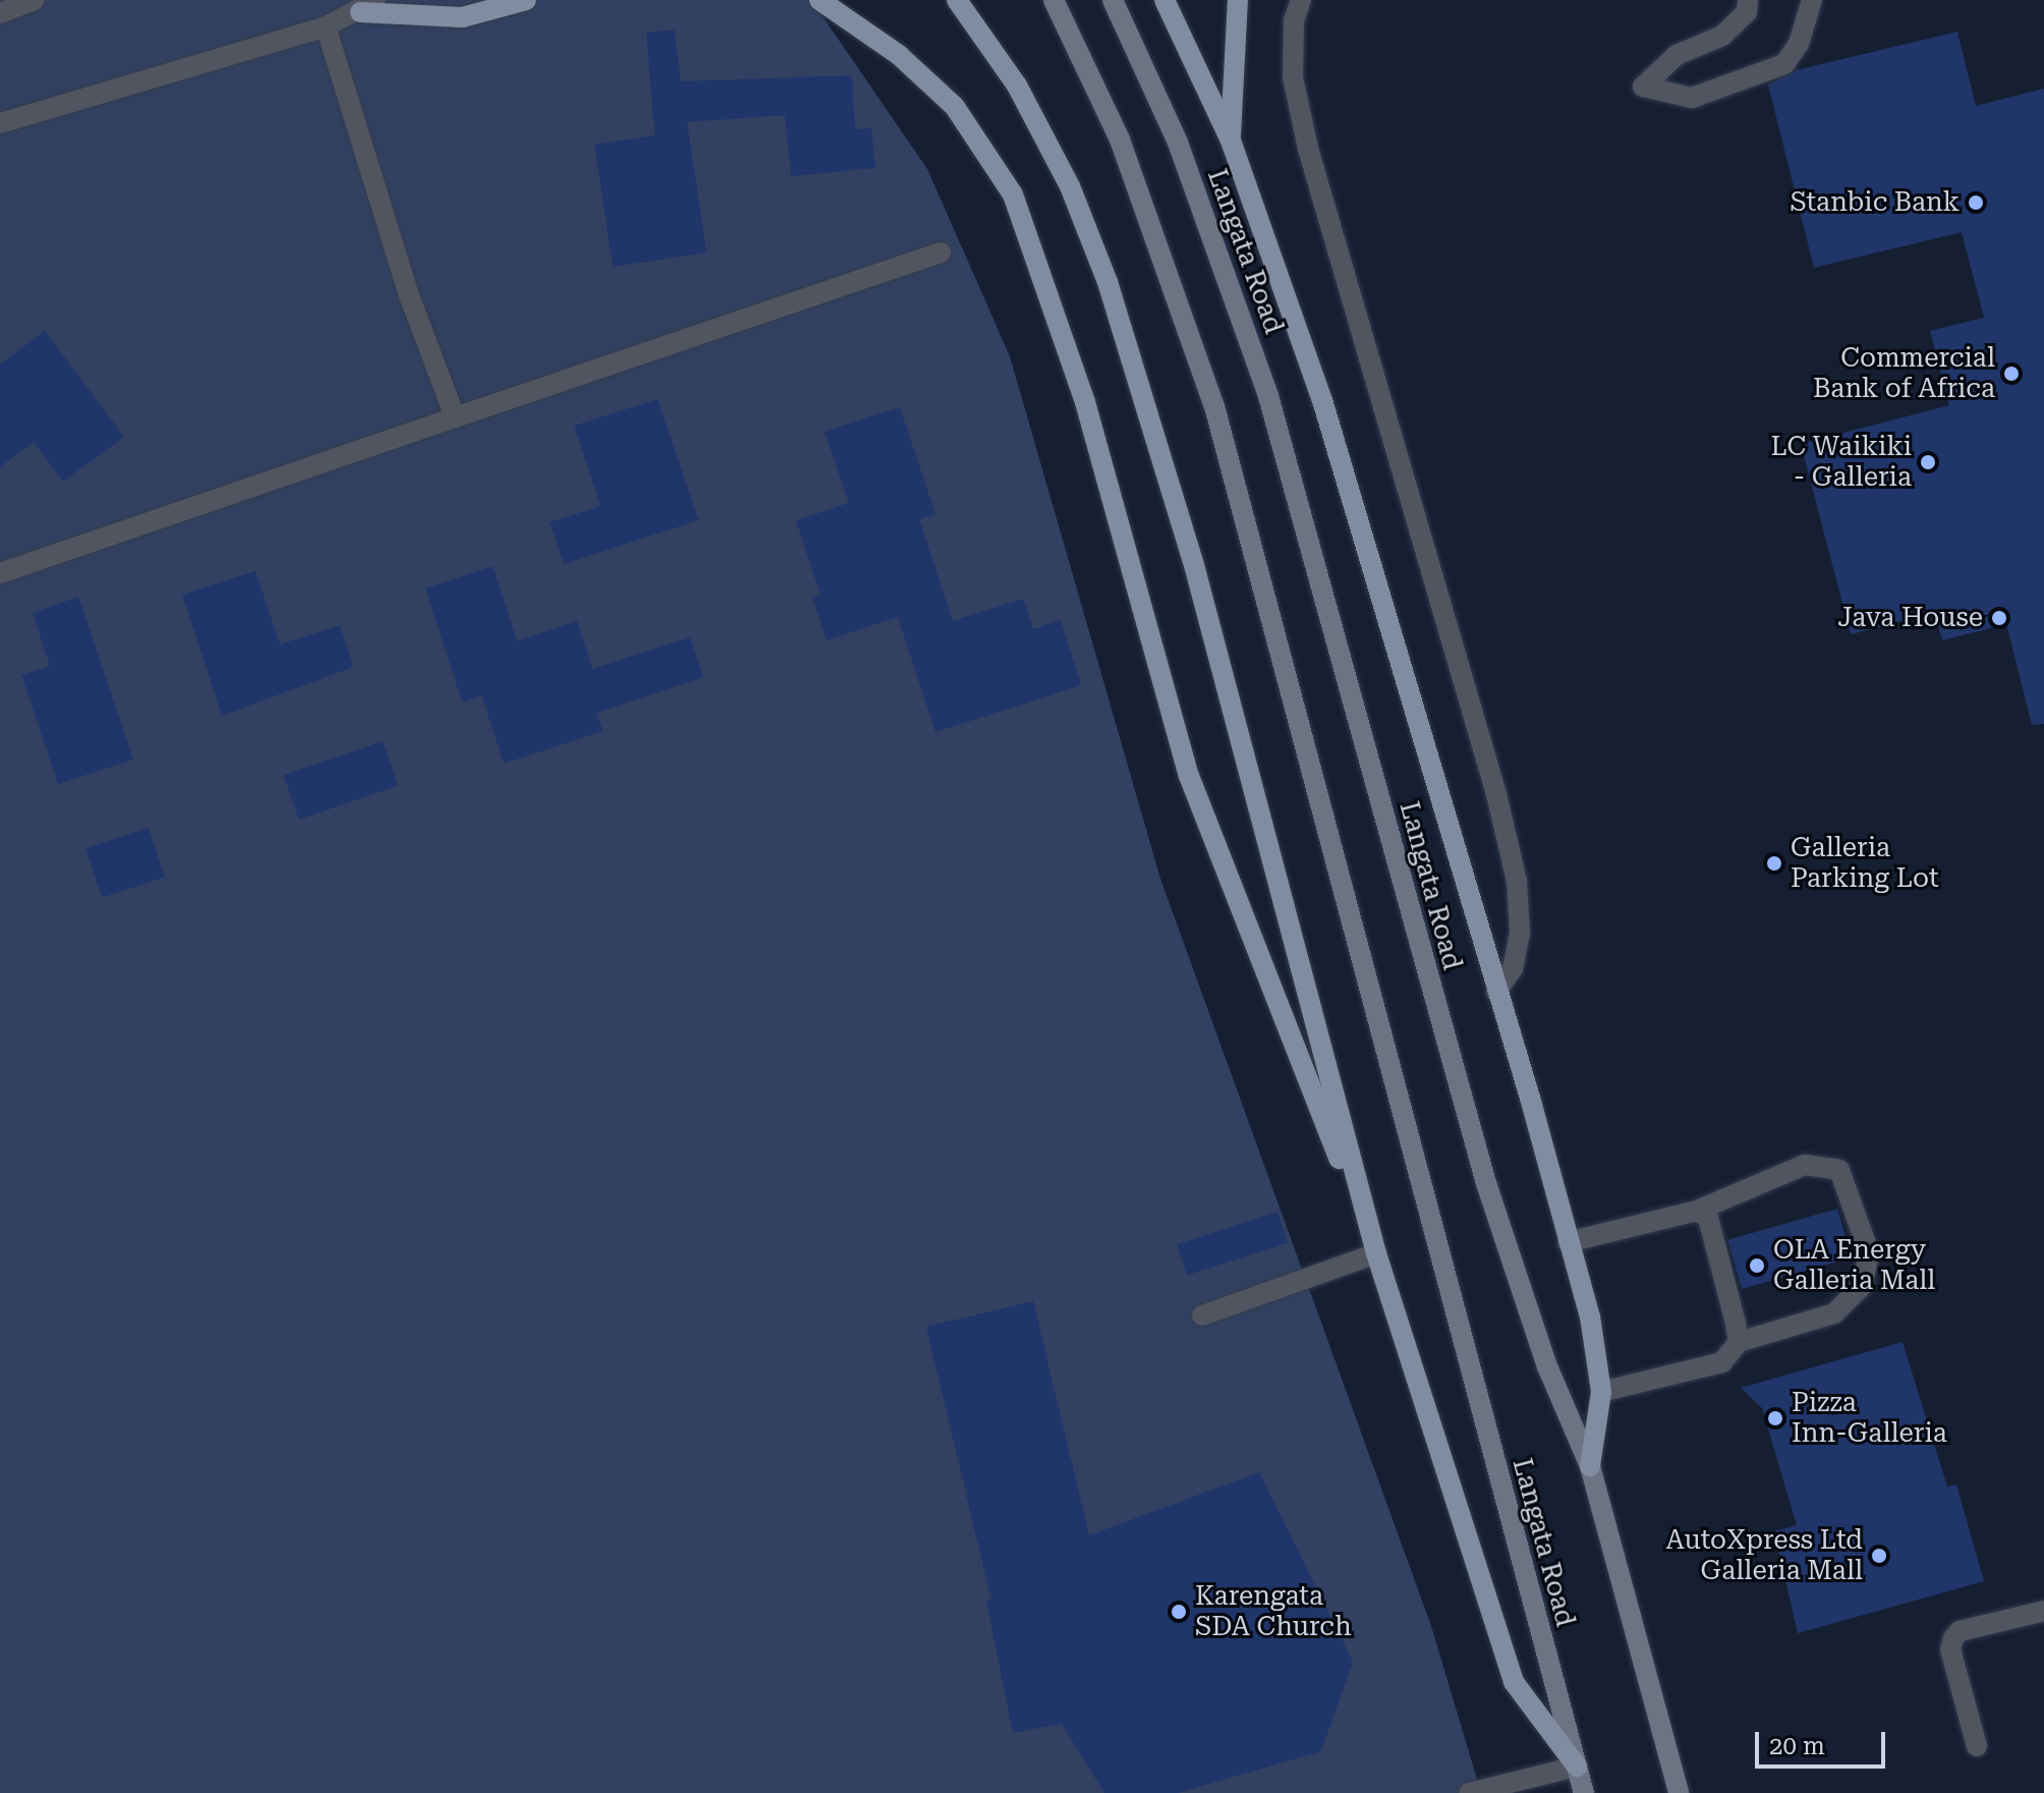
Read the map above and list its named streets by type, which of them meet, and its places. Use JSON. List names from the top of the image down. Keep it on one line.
{"streets":{"main road":["Langata Road"]},"places":["Stanbic Bank","Commercial Bank of Africa","LC Waikiki - Galleria","Java House","Galleria Parking Lot","OLA Energy Galleria Mall","Pizza Inn-Galleria","AutoXpress Ltd Galleria Mall","Karengata SDA Church"],"scale_bar":"20 m"}
